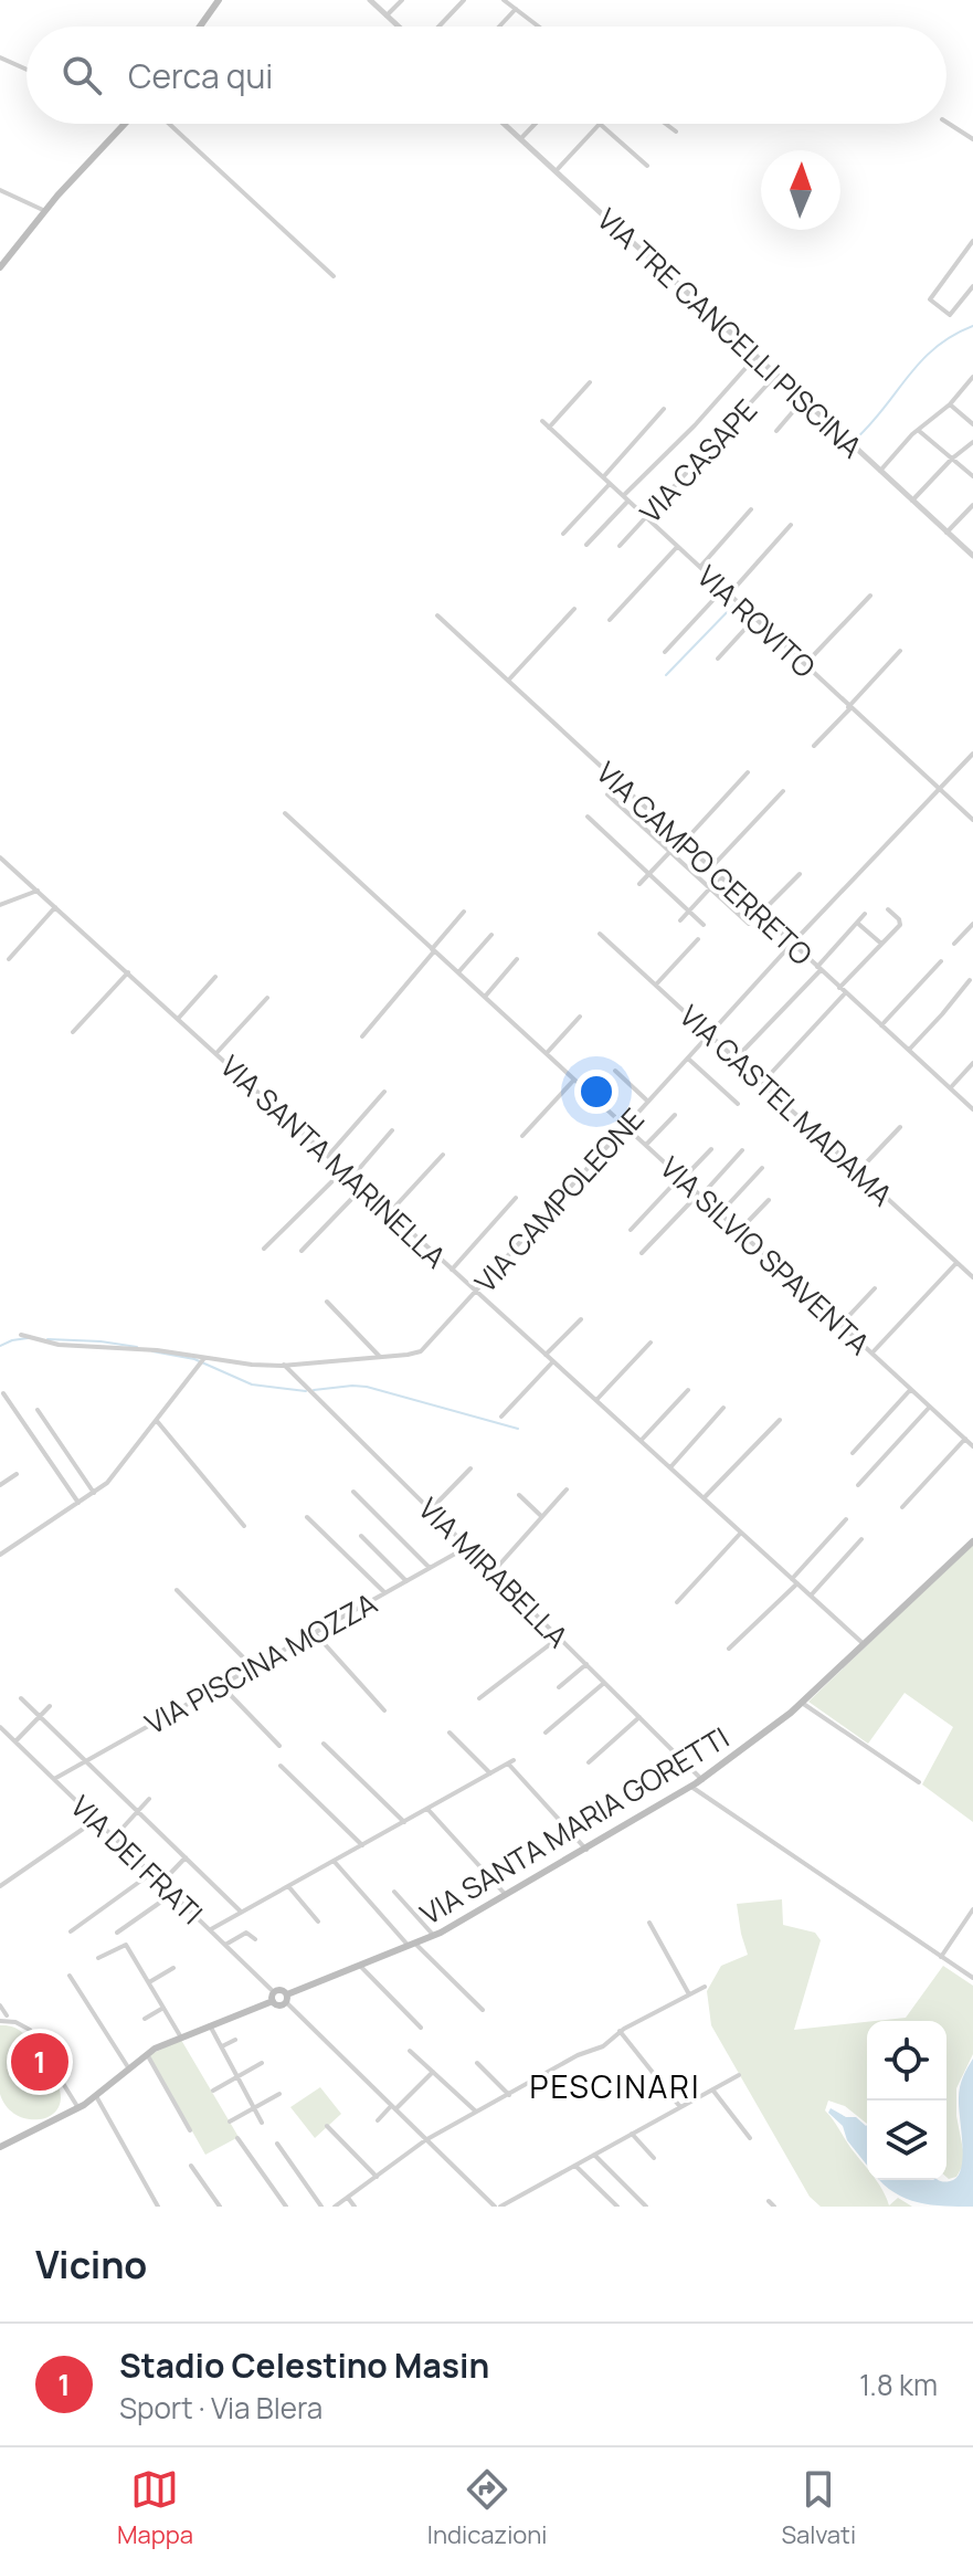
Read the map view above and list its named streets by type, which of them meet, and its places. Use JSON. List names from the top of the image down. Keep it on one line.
{"streets":{"main road":["VIA SANTA MARIA GORETTI"],"street":["VIA TRE CANCELLI PISCINA","VIA CASAPE","VIA ROVITO","VIA CAMPO CERRETO","VIA CASTEL MADAMA","VIA SANTA MARINELLA","VIA CAMPOLEONE","VIA SILVIO SPAVENTA","VIA MIRABELLA","VIA PISCINA MOZZA","VIA DEI FRATI"]},"crossings":[["VIA TRE CANCELLI PISCINA","VIA CASAPE"],["VIA CASAPE","VIA ROVITO"],["VIA ROVITO","VIA CAMPOLEONE"],["VIA CAMPO CERRETO","VIA CAMPOLEONE"],["VIA CASTEL MADAMA","VIA CAMPOLEONE"],["VIA SANTA MARINELLA","VIA CAMPOLEONE"],["VIA SANTA MARINELLA","VIA SANTA MARIA GORETTI"],["VIA CAMPOLEONE","VIA SILVIO SPAVENTA"],["VIA CAMPOLEONE","VIA MIRABELLA"],["VIA MIRABELLA","VIA PISCINA MOZZA"],["VIA MIRABELLA","VIA SANTA MARIA GORETTI"],["VIA PISCINA MOZZA","VIA DEI FRATI"]],"districts":["PESCINARI"],"north":"top","page":{"search":"Cerca qui","pins":"1","heading":"Vicino","list":[{"mark":"1","name":"Stadio Celestino Masin","note":"Sport · Via Blera","value":"1.8 km"}],"nav":["Mappa","Indicazioni","Salvati"]}}
